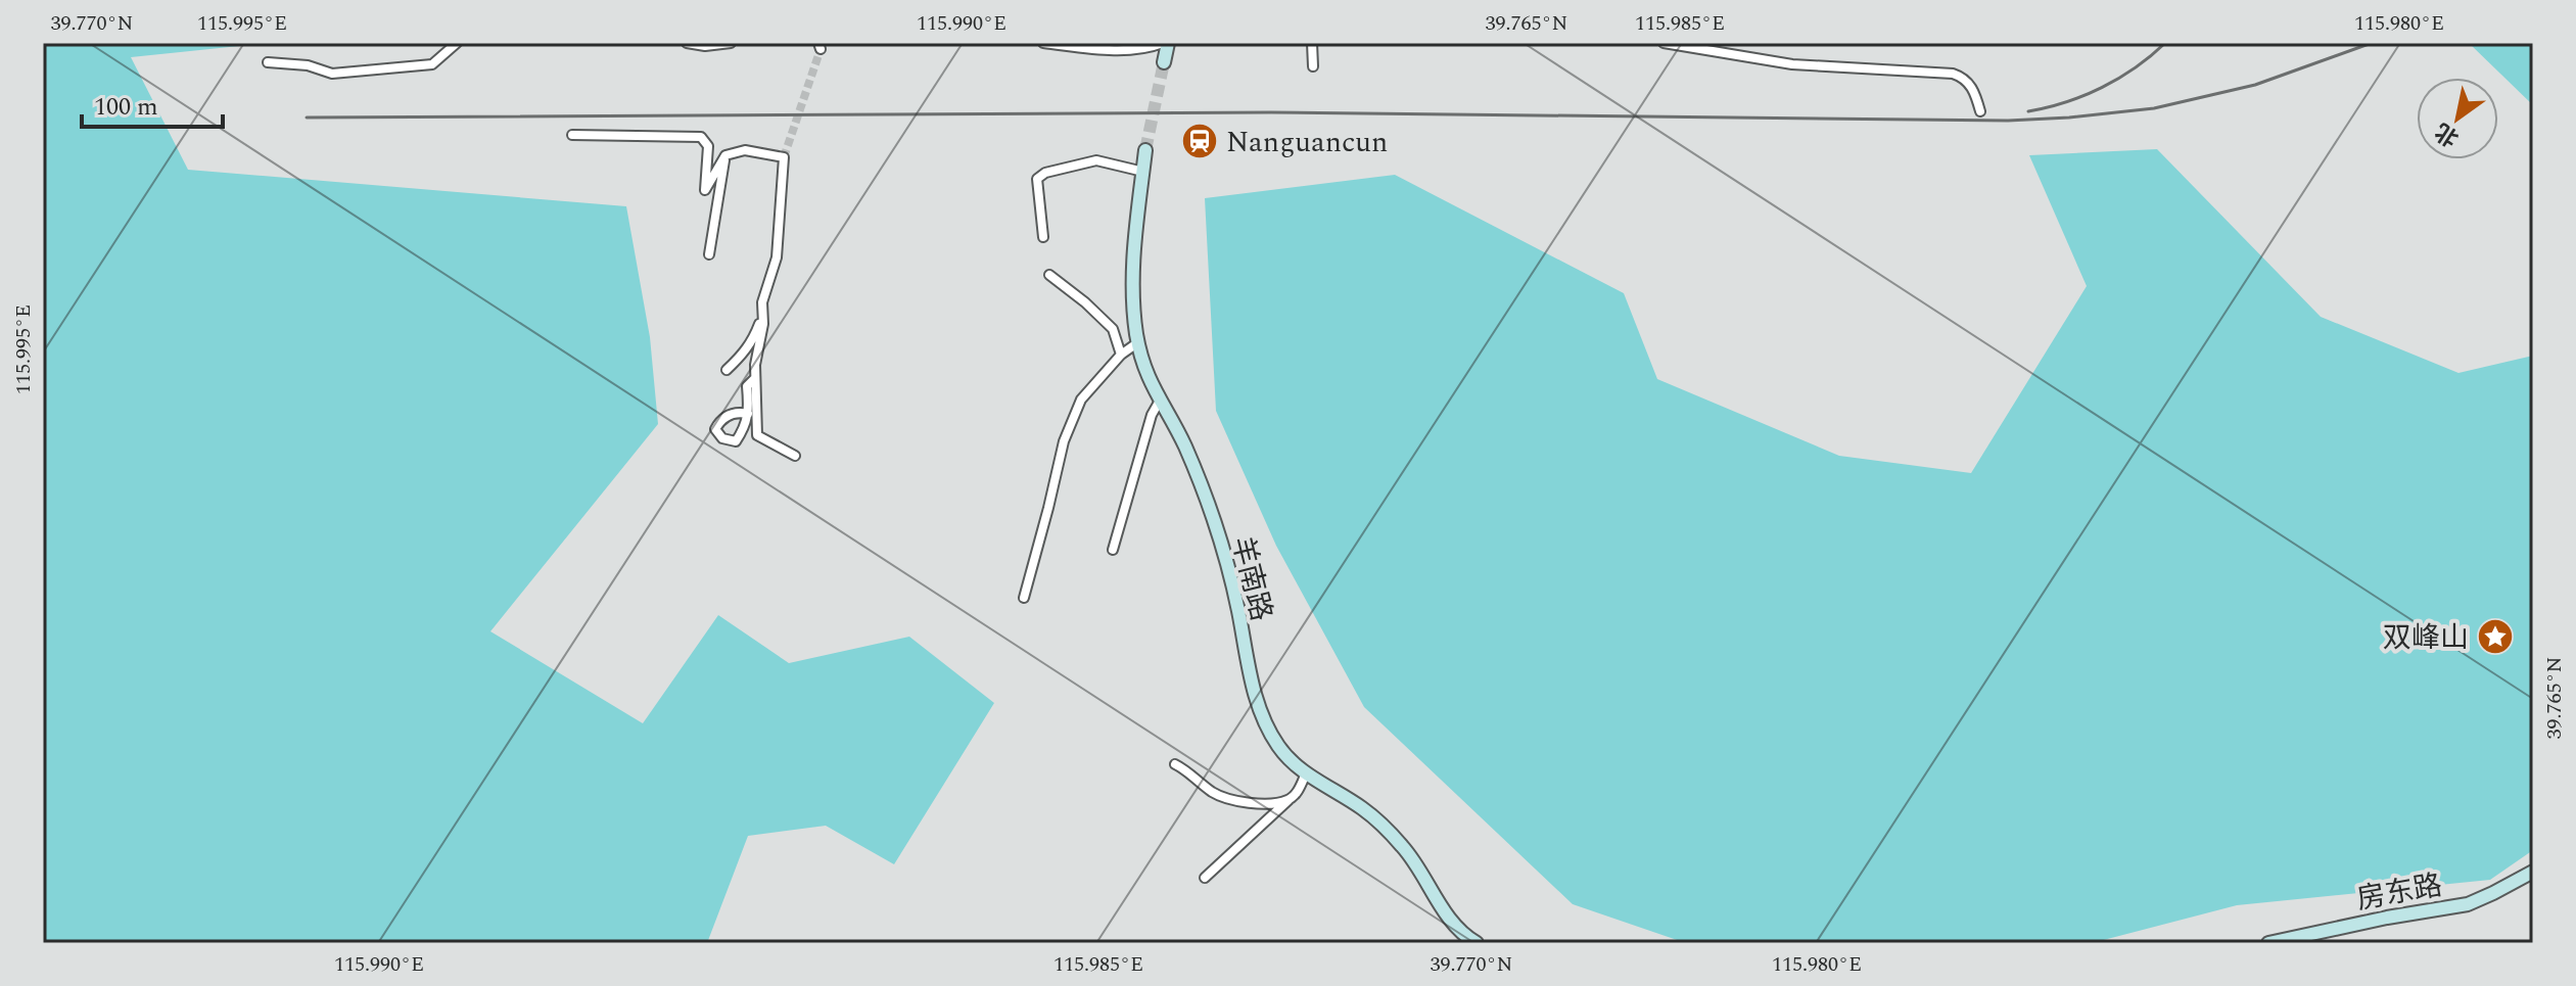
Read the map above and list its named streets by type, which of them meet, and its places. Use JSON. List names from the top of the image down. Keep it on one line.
{"streets":{"street":["羊南路","房东路"]},"places":{"station":["Nanguancun"],"place":["双峰山"]},"scale_bar":"100 m","north":"bottom left","coordinates":["39.770°N","115.995°E","115.990°E","39.765°N","115.985°E","115.980°E"]}
